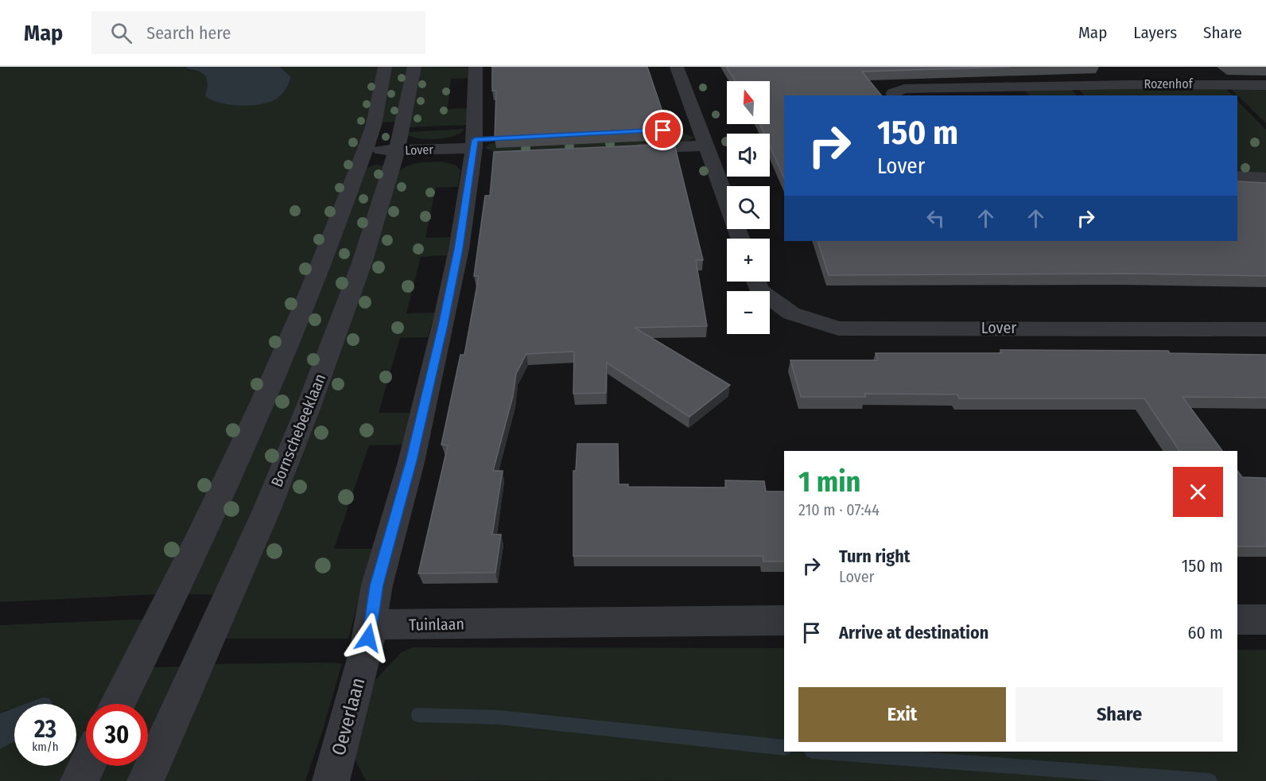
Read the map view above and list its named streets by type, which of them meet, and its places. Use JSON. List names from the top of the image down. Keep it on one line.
{"streets":{"street":["Rozenhof","Lover","Bornschebeeklaan","Tuinlaan","Oeverlaan"]},"crossings":[["Lover","Bornschebeeklaan"],["Tuinlaan","Oeverlaan"]],"north":"top","page":{"header":"Map","search":"Search here","nav":["Map","Layers","Share"],"map_buttons":["+","−"],"turn":["150 m","Lover"],"heading":["1 min","210 m · 07:44"],"list":[{"name":"Turn right","note":"Lover","value":"150 m"},{"name":"Arrive at destination","value":"60 m"}],"buttons":["Exit","Share"],"speed":"23 km/h","limit":"30"}}
